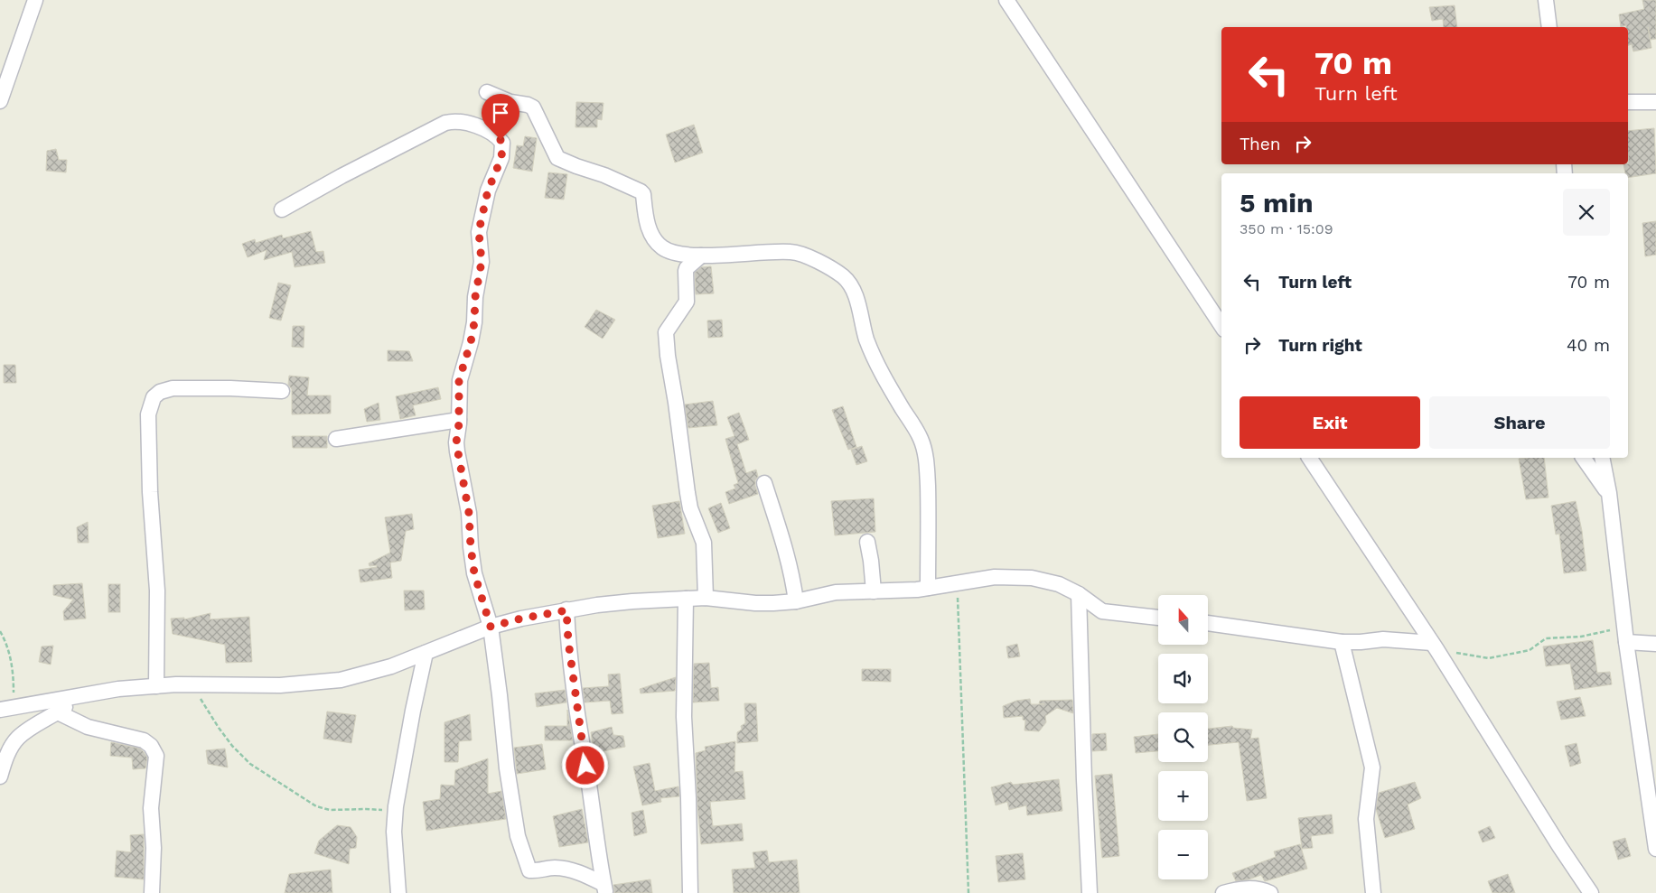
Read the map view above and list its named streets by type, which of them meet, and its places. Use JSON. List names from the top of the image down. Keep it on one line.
{"north":"top","page":{"turn":["70 m","Turn left"],"then":"Then","heading":["5 min","350 m · 15:09"],"list":[{"name":"Turn left","value":"70 m"},{"name":"Turn right","value":"40 m"}],"buttons":["Exit","Share"],"map_buttons":["+","−"]}}
